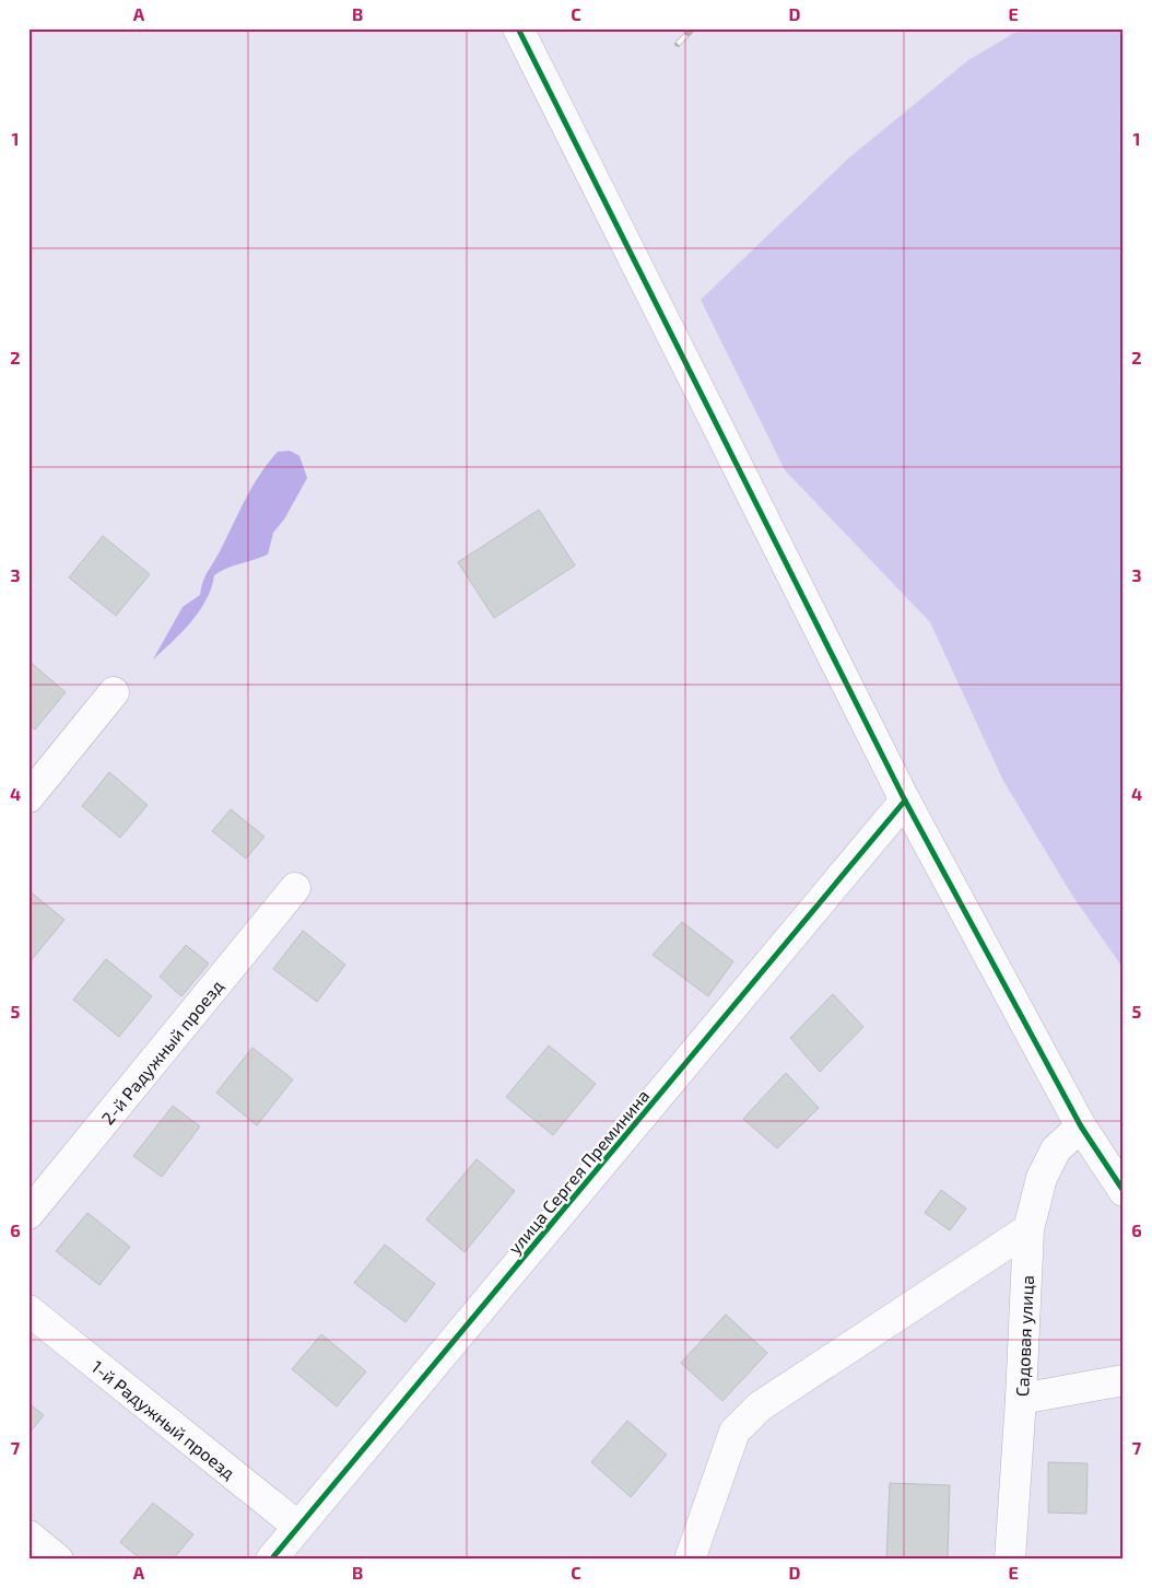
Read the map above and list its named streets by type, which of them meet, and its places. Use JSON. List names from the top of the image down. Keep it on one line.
{"streets":{"street":["2-й Радужный проезд","улица Сергея Преминина","Садовая улица","1-й Радужный проезд"]},"crossings":[["улица Сергея Преминина","1-й Радужный проезд"]],"grid":{"columns":["A","B","C","D","E"],"rows":["1","2","3","4","5","6","7"]}}
